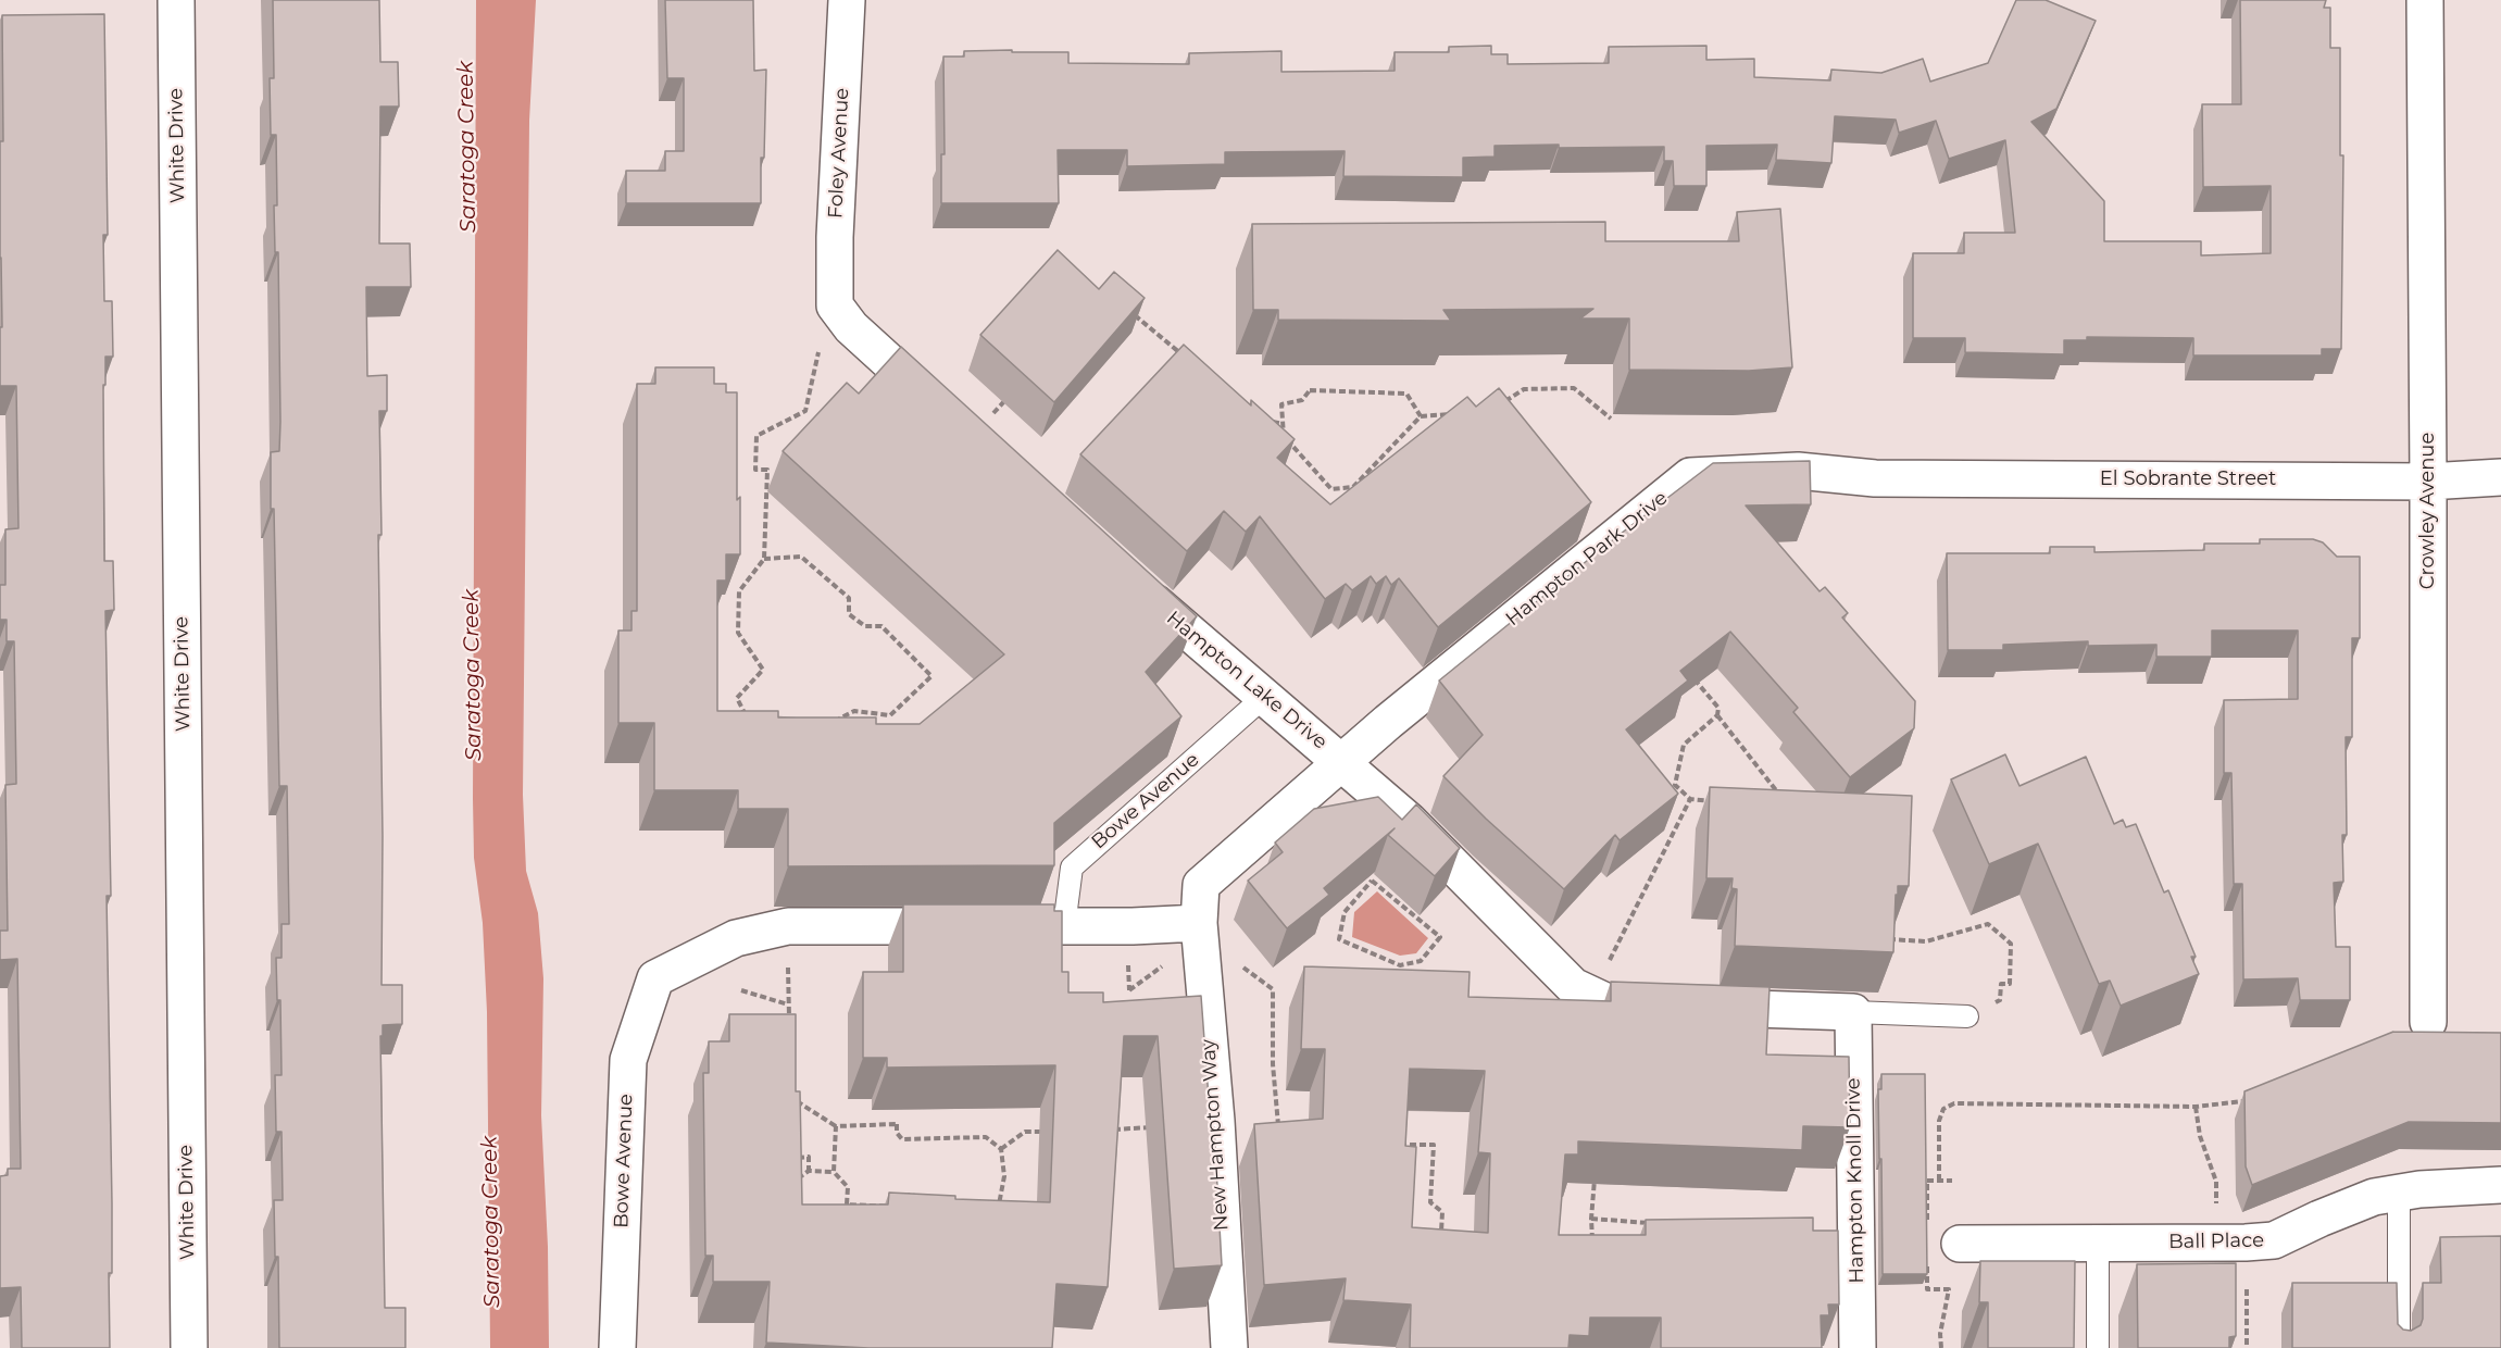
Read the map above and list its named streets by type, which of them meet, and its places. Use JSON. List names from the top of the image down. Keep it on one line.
{"streets":{"street":["White Drive","Foley Avenue","El Sobrante Street","Crowley Avenue","Hampton Park Drive","Hampton Lake Drive","Bowe Avenue","New Hampton Way","Hampton Knoll Drive","Ball Place"]},"crossings":[["El Sobrante Street","Crowley Avenue"],["El Sobrante Street","Hampton Park Drive"],["Hampton Park Drive","Hampton Lake Drive"],["Hampton Park Drive","New Hampton Way"],["Hampton Lake Drive","Bowe Avenue"],["Hampton Lake Drive","Hampton Knoll Drive"]],"water":["Saratoga Creek"]}
